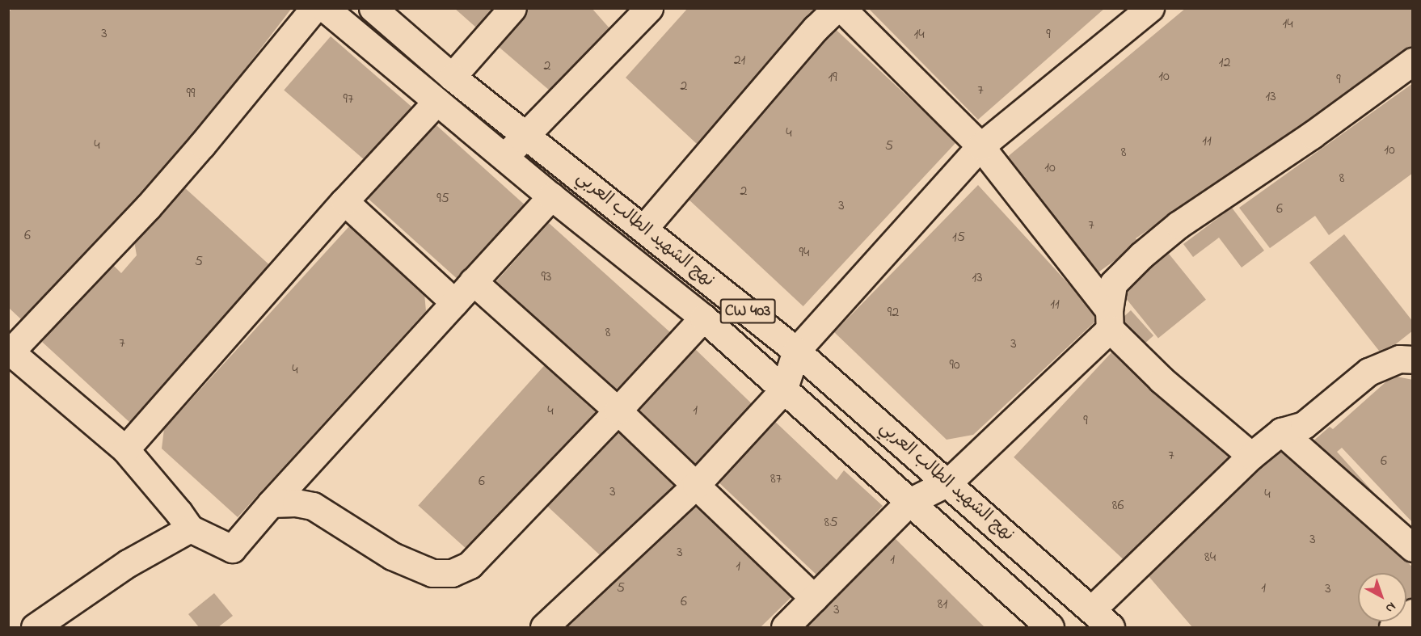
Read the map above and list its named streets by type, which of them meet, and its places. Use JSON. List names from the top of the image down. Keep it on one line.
{"streets":{"street":["نهج الشهيد الطالب العربي","CW 403"]},"house_numbers":["14","3","14","9","21","12","2","10","19","9","2","7","99","13","97","4","11","4","5","10","8","10","8","2","95","3","6","7","6","15","94","5","93","13","11","92","8","7","3","90","4","1","4","9","7","6","87","6","3","4","86","85","3","3","84","1","1","5","1","3","6","81","3"],"north":"bottom right"}
